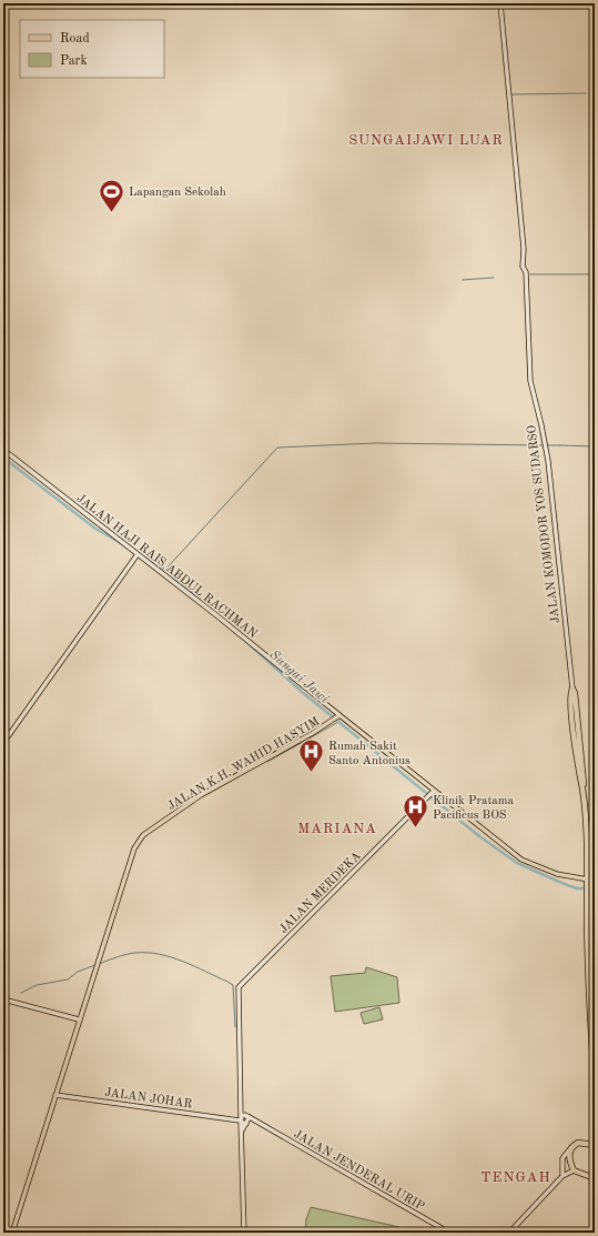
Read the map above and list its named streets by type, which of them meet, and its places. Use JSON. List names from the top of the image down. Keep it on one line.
{"streets":{"highway":["JALAN KOMODOR YOS SUDARSO"],"main road":["JALAN K.H. WAHID HASYIM"],"street":["JALAN HAJI RAIS ABDUL RACHMAN","JALAN MERDEKA","JALAN JOHAR","JALAN JENDERAL URIP"]},"crossings":[["JALAN HAJI RAIS ABDUL RACHMAN","JALAN K.H. WAHID HASYIM"],["JALAN K.H. WAHID HASYIM","JALAN JOHAR"],["JALAN JOHAR","JALAN JENDERAL URIP"]],"districts":["SUNGAIJAWI LUAR","MARIANA","TENGAH"],"water":["Sungai Jawi"],"places":{"sports":["Lapangan Sekolah"],"hospital":["Rumah Sakit Santo Antonius","Klinik Pratama Pacificus BOS"]},"legend":["Road","Park"]}
